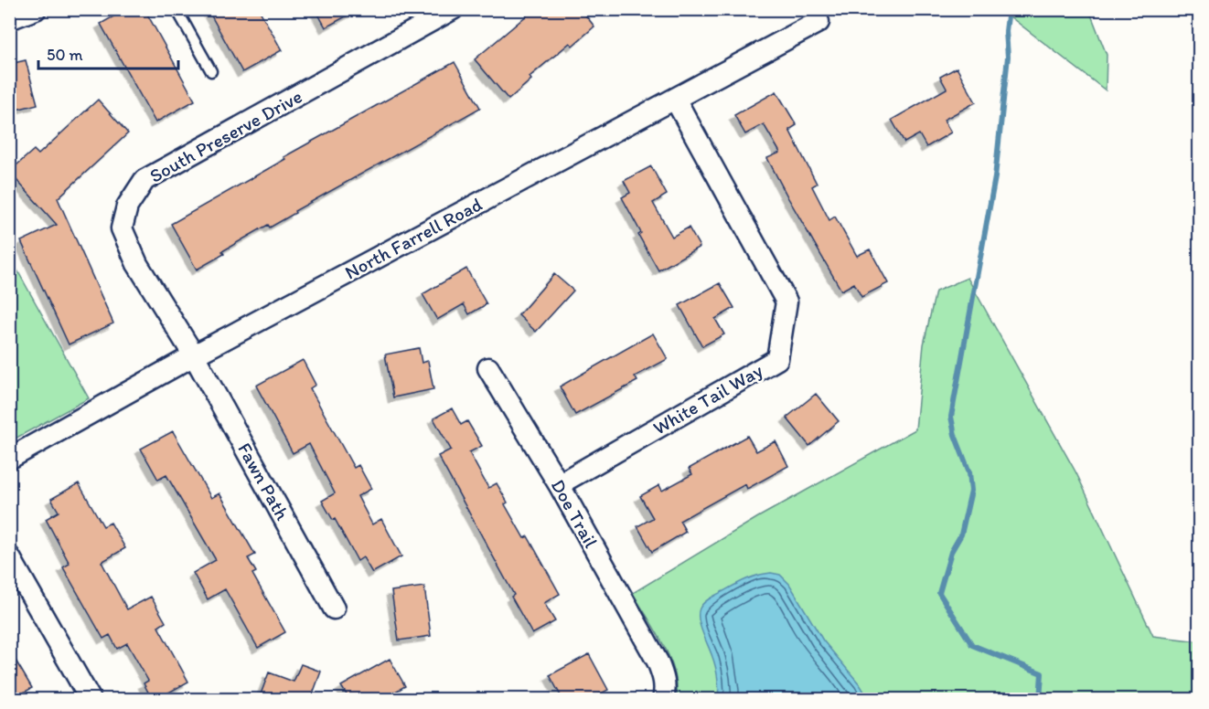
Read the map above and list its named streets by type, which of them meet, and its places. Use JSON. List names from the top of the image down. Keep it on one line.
{"streets":{"street":["South Preserve Drive","North Farrell Road","White Tail Way","Fawn Path","Doe Trail"]},"crossings":[["South Preserve Drive","North Farrell Road"],["South Preserve Drive","Fawn Path"],["North Farrell Road","White Tail Way"],["North Farrell Road","Fawn Path"],["White Tail Way","Doe Trail"]],"scale_bar":"50 m"}
